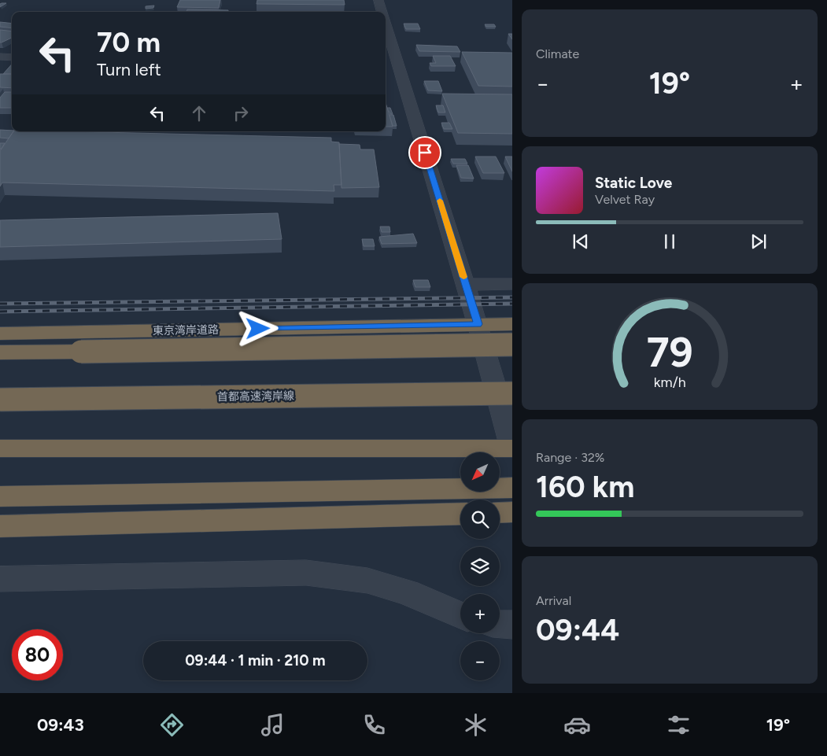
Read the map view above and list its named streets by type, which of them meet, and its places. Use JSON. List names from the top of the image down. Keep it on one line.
{"streets":{"highway":["東京湾岸道路","首都高速湾岸線"]},"north":"bottom left","page":{"tile":["Climate",["Range · 32%","160 km"],["Arrival","09:44"]],"turn":["70 m","Turn left"],"heat":["−","19°","+"],"song":["Static Love","Velvet Ray"],"map_buttons":["+","−"],"limit":"80","trip":"09:44 · 1 min · 210 m","tabs":["09:43","19°"],"gauge":["79","km/h"]}}
